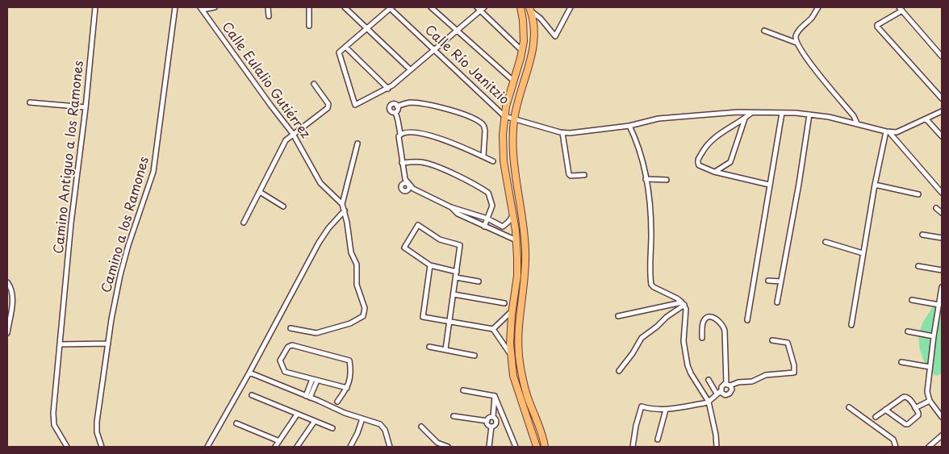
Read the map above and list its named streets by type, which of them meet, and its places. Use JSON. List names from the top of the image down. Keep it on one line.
{"streets":{"street":["Calle Río Janitzio","Calle Eulalio Gutiérrez","Camino Antiguo a los Ramones","Camino a los Ramones"]}}
